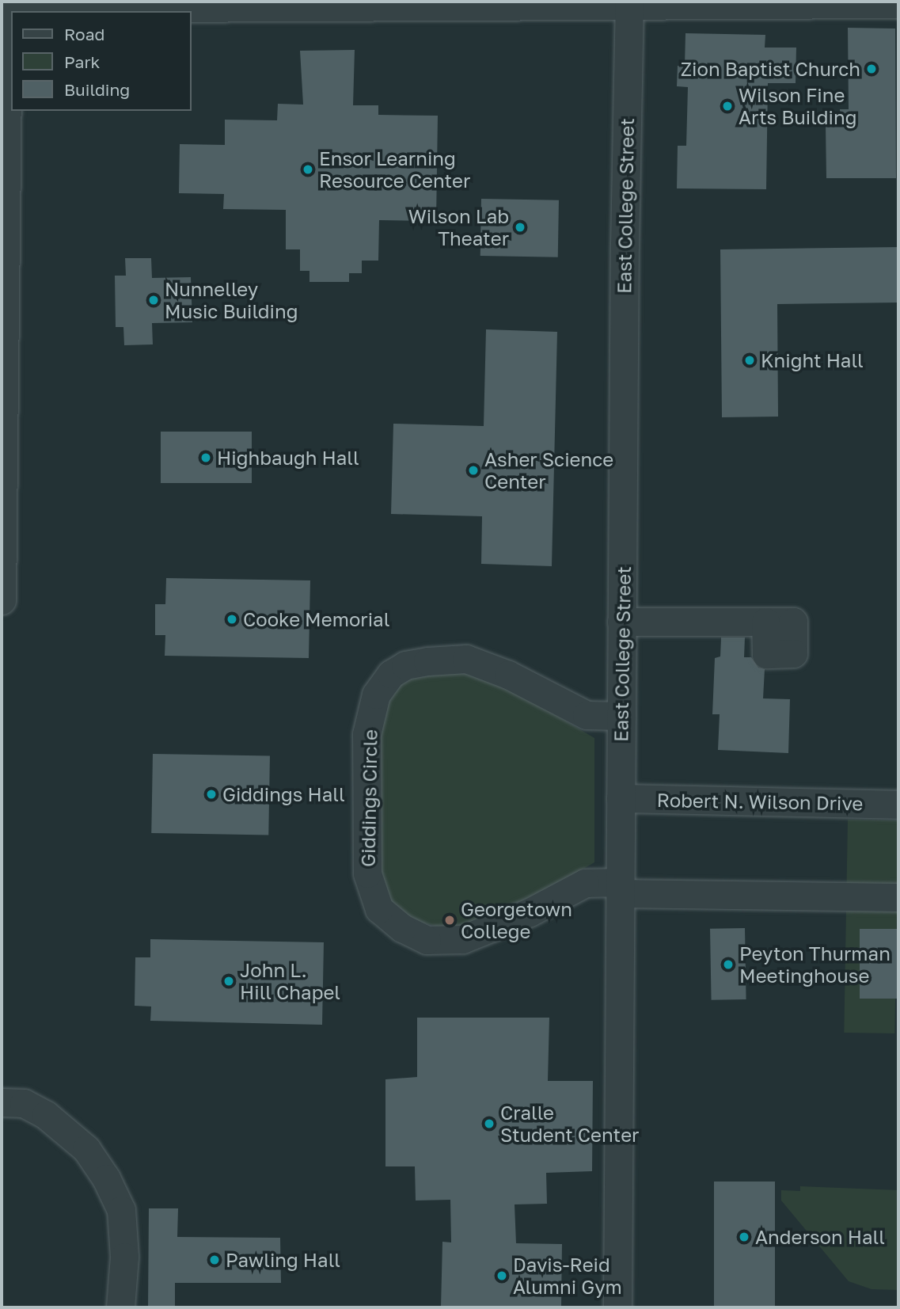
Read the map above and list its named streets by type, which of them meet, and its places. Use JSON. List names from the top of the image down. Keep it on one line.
{"streets":{"street":["East College Street","Giddings Circle","Robert N. Wilson Drive"]},"crossings":[["East College Street","Giddings Circle"],["East College Street","Robert N. Wilson Drive"]],"places":["Zion Baptist Church","Wilson Fine Arts Building","Ensor Learning Resource Center","Wilson Lab Theater","Nunnelley Music Building","Knight Hall","Highbaugh Hall","Asher Science Center","Cooke Memorial","Giddings Hall","Georgetown College","Peyton Thurman Meetinghouse","John L. Hill Chapel","Cralle Student Center","Anderson Hall","Pawling Hall","Davis-Reid Alumni Gym"],"legend":["Road","Park","Building"]}
